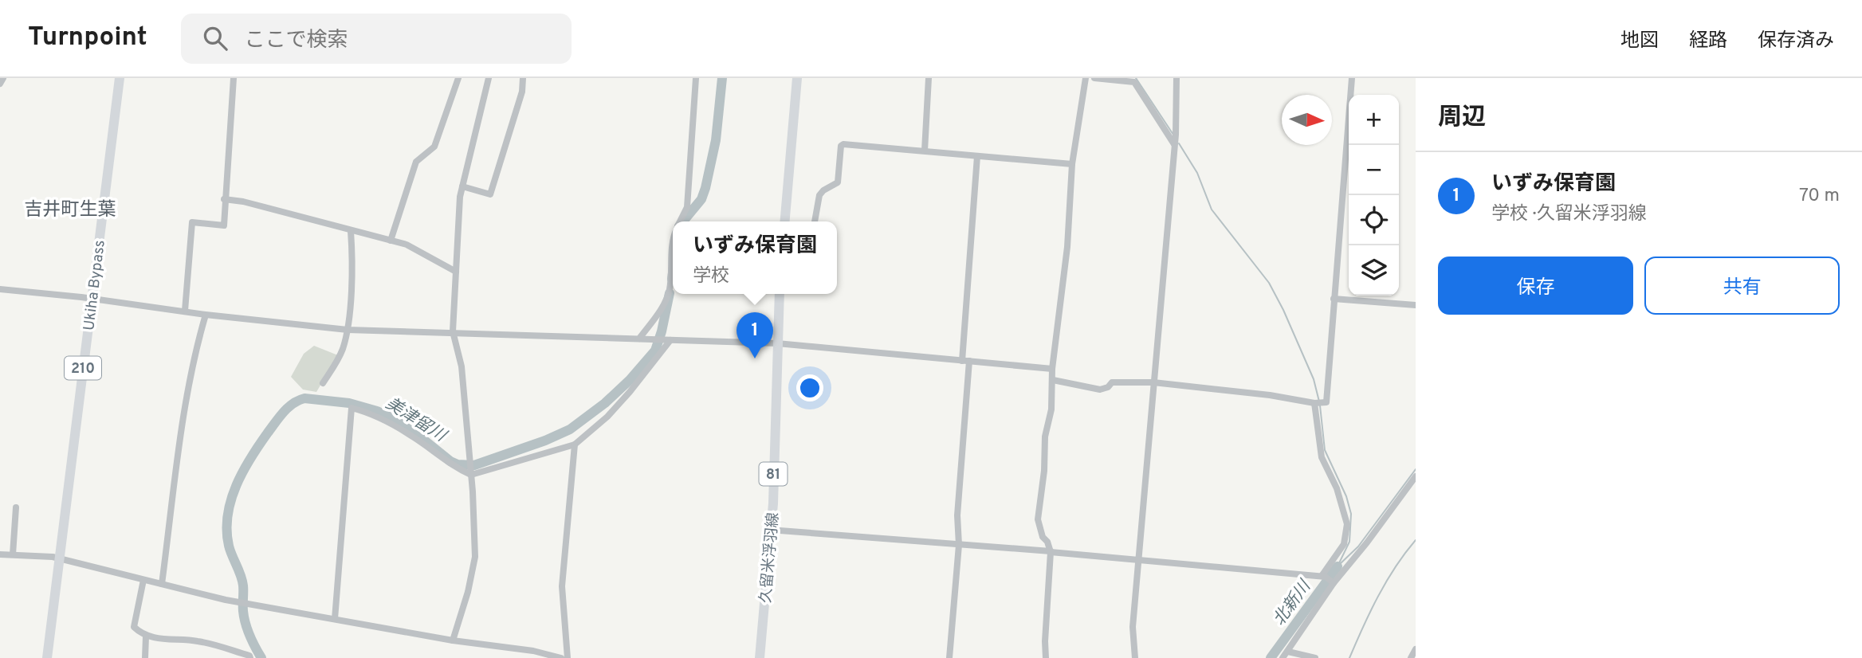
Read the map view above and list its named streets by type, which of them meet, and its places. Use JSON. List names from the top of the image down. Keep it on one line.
{"streets":{"main road":["Ukiha Bypass","210","81","久留米浮羽線"]},"districts":["吉井町生葉"],"water":["美津留川","北新川"],"north":"right","page":{"header":"Turnpoint","search":"ここで検索","nav":["地図","経路","保存済み"],"heading":"周辺","map_buttons":["+","−"],"list":[{"mark":"1","name":"いずみ保育園","note":"学校 · 久留米浮羽線","value":"70 m"}],"popup":["いずみ保育園","学校"],"buttons":["保存","共有"],"pins":"1"}}
